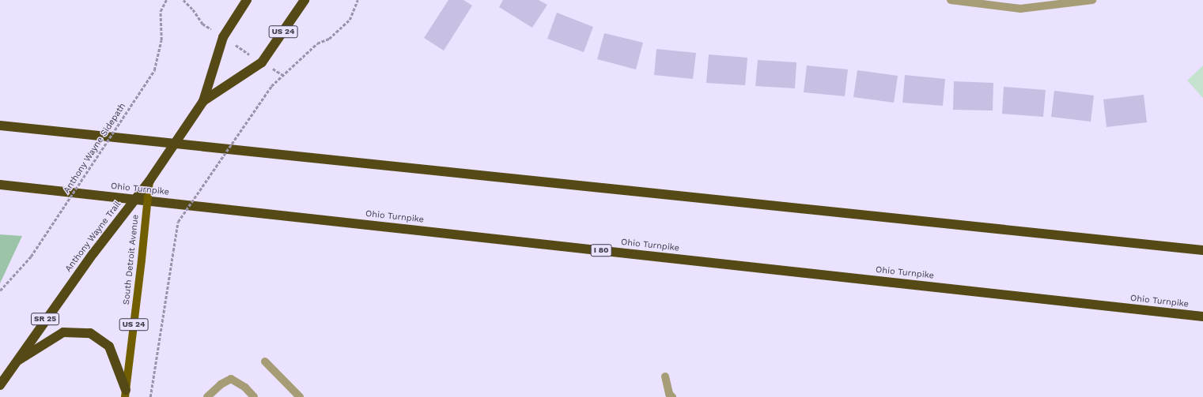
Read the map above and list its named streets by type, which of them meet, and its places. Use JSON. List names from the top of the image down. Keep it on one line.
{"streets":{"highway":["US 24","Ohio Turnpike","Anthony Wayne Trail","I 80","SR 25"],"main road":["South Detroit Avenue"],"path":["Anthony Wayne Sidepath"]},"crossings":[["Anthony Wayne Trail","South Detroit Avenue"]]}
